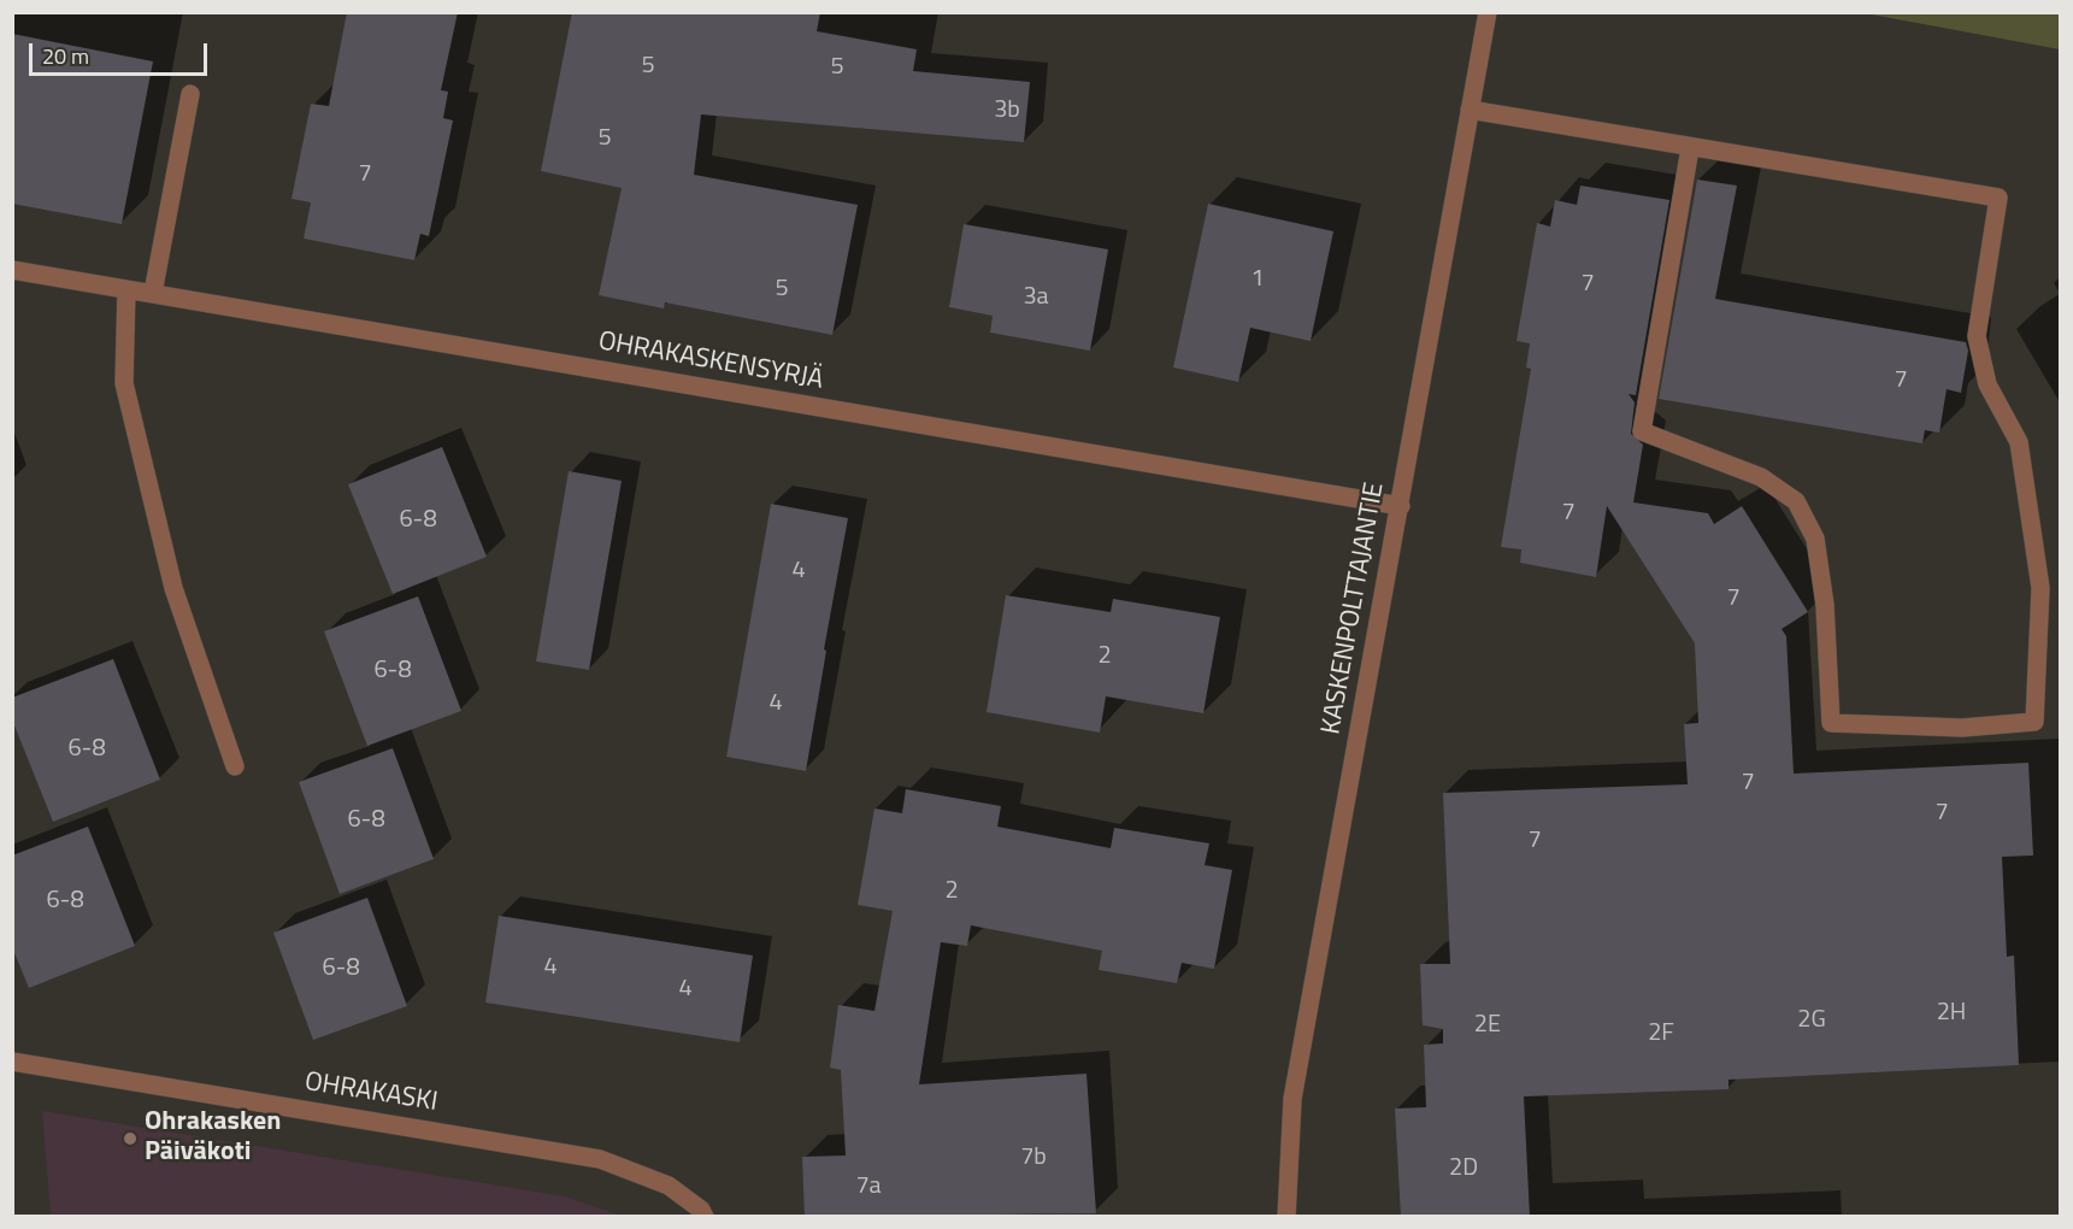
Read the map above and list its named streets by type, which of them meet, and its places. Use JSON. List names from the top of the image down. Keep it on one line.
{"streets":{"street":["OHRAKASKENSYRJÄ","KASKENPOLTTAJANTIE","OHRAKASKI"]},"crossings":[["OHRAKASKENSYRJÄ","KASKENPOLTTAJANTIE"]],"places":["Ohrakasken Päiväkoti"],"house_numbers":["5","5","3b","5","7","1","7","5","3a","7","7","6-8","4","7","2","6-8","4","6-8","7","7","6-8","7","2","6-8","4","6-8","4","2H","2G","2E","2F","7b","2D","7a"],"scale_bar":"20 m"}
